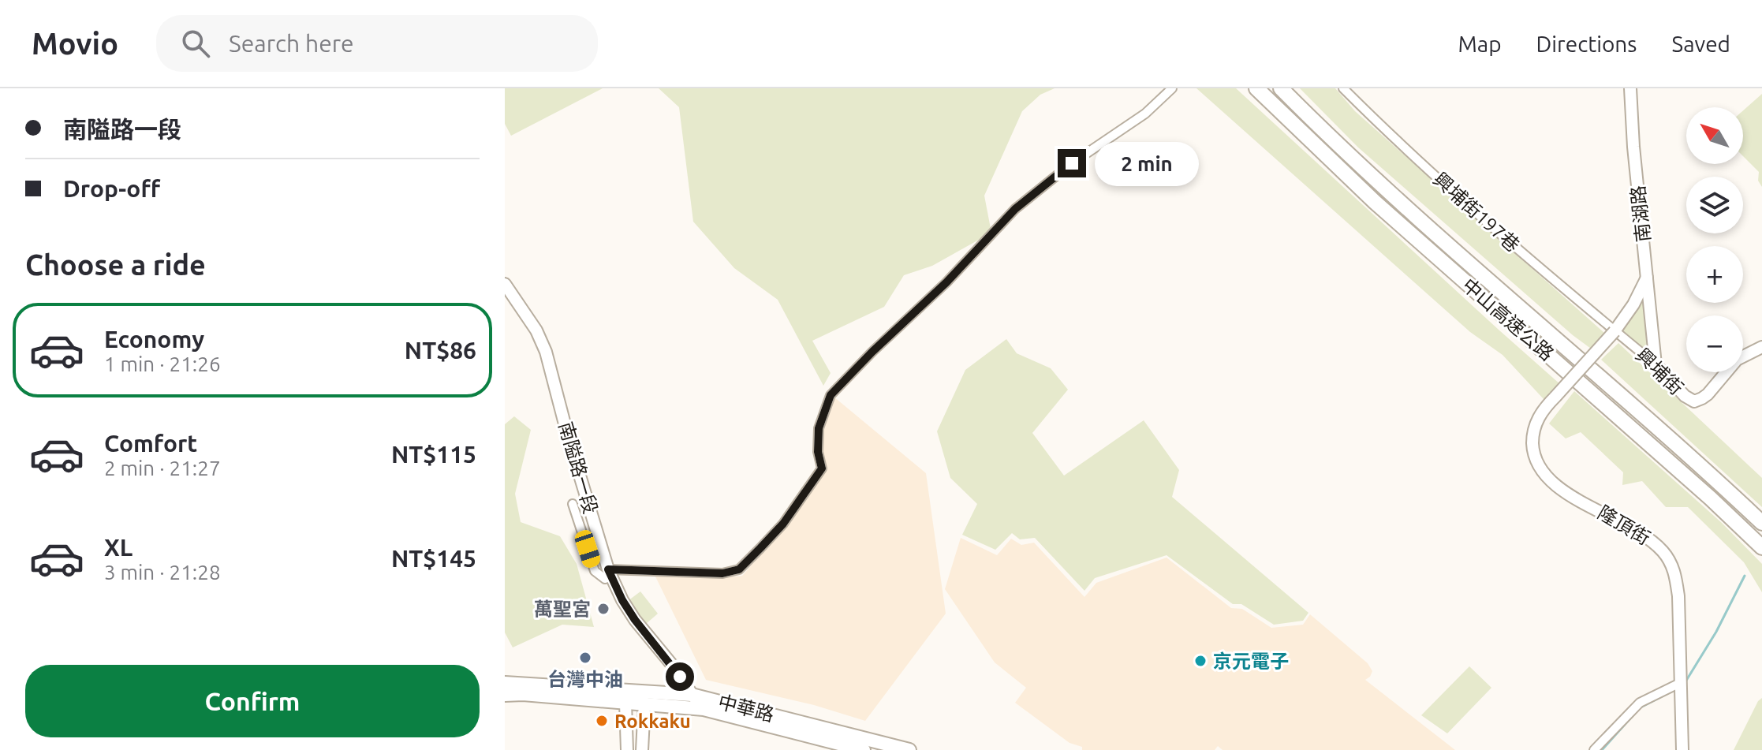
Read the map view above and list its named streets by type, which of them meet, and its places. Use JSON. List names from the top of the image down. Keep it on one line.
{"streets":{"highway":["中山高速公路"],"main road":["中華路"],"street":["興埔街197巷","南湖路","興埔街","南隘路一段","隆頂街"]},"crossings":[["興埔街197巷","興埔街"],["興埔街197巷","隆頂街"],["南湖路","興埔街"],["興埔街","隆頂街"],["南隘路一段","中華路"]],"places":["萬聖宮","台灣中油","京元電子","Rokkaku"],"north":"top left","page":{"header":"Movio","search":"Search here","nav":["Map","Directions","Saved"],"banner":["南隘路一段","Drop-off"],"map_buttons":["+","−"],"bubble":"2 min","heading":"Choose a ride","list":[{"name":"Economy","note":"1 min · 21:26","value":"NT$86"},{"name":"Comfort","note":"2 min · 21:27","value":"NT$115"},{"name":"XL","note":"3 min · 21:28","value":"NT$145"}],"buttons":"Confirm"}}
